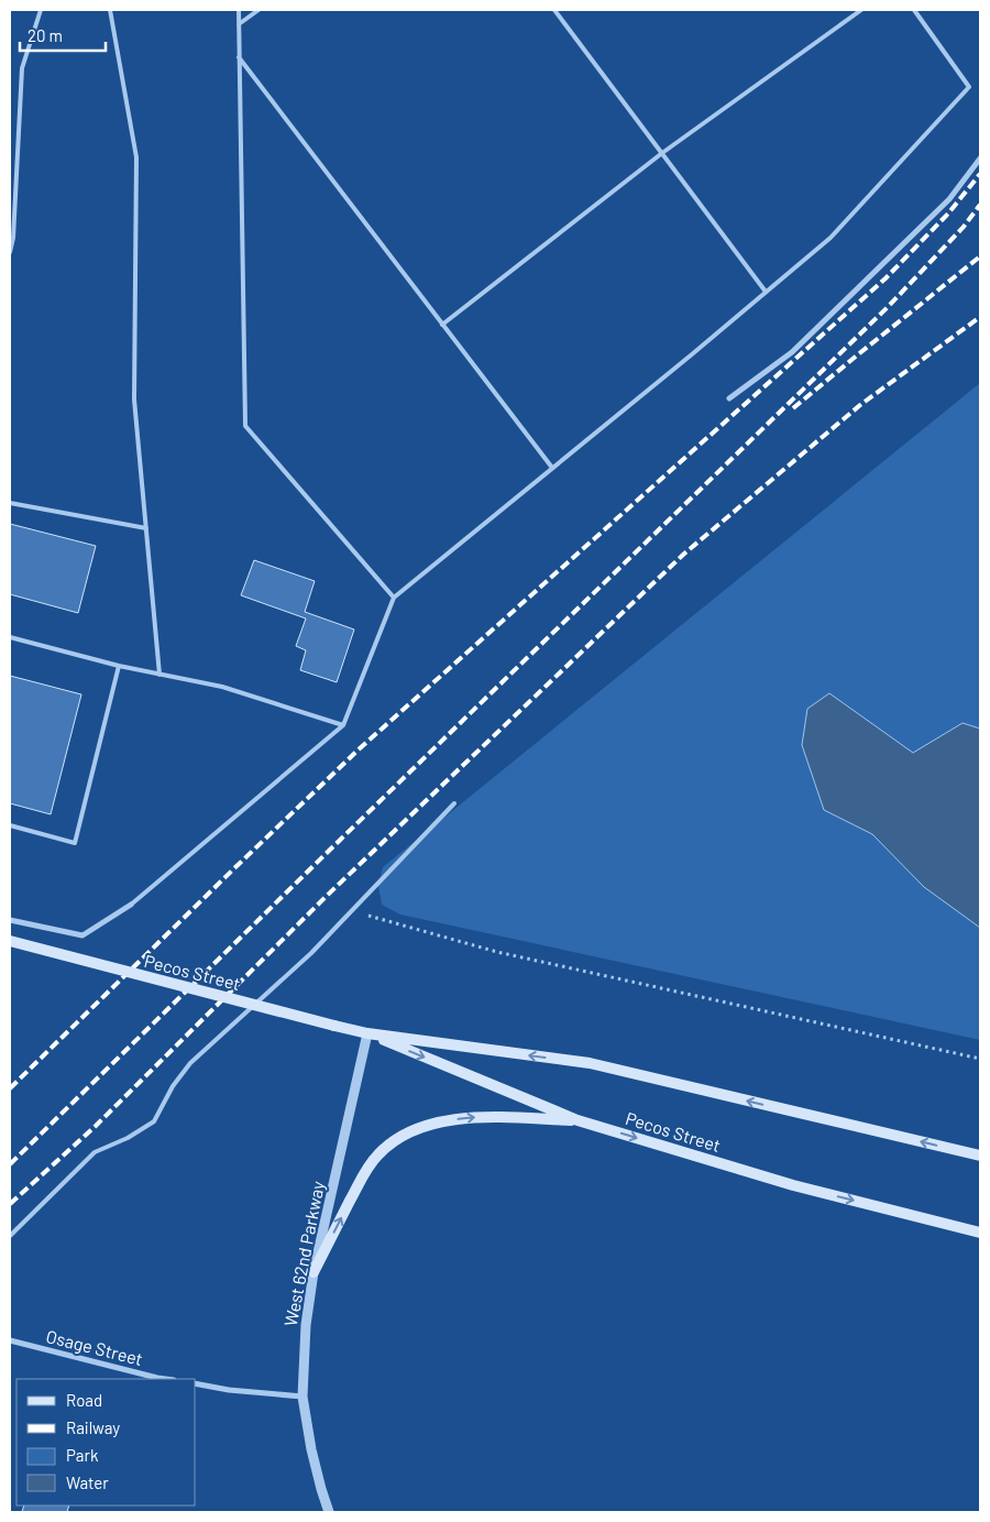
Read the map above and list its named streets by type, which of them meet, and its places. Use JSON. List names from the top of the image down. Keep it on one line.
{"streets":{"main road":["Pecos Street"],"street":["West 62nd Parkway","Osage Street"]},"crossings":[["Pecos Street","West 62nd Parkway"]],"legend":["Road","Railway","Park","Water"],"scale_bar":"20 m"}
